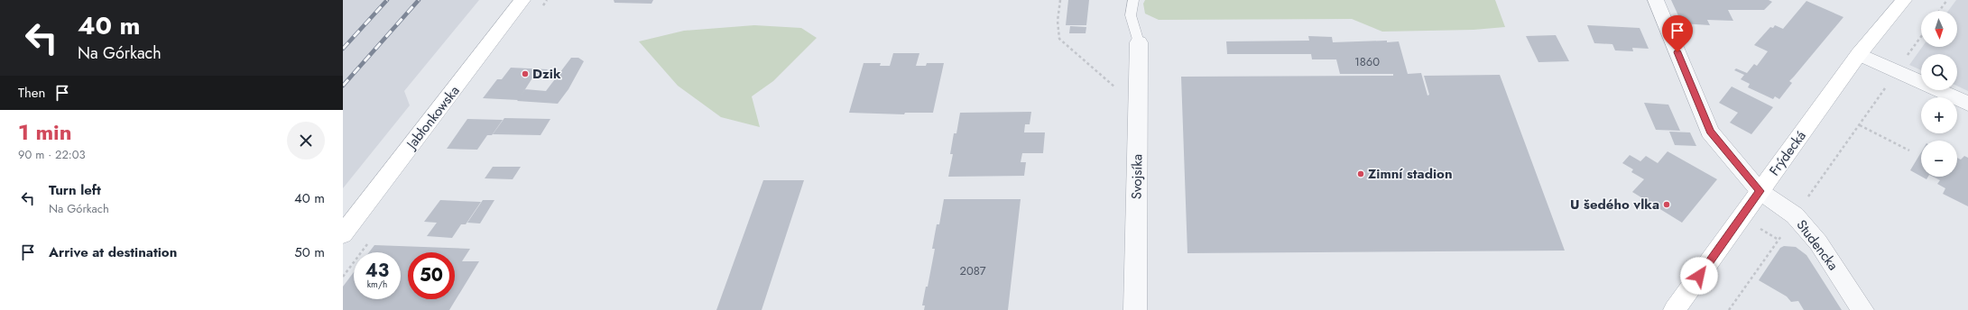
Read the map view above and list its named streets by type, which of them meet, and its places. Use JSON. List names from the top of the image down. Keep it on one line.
{"streets":{"main road":["Jabłonkowska","Frýdecká"],"street":["Svojsíka","Studencka"]},"crossings":[["Frýdecká","Studencka"]],"places":["Dzik","Zimní stadion","U šedého vlka"],"house_numbers":["1860","2087"],"north":"bottom","page":{"turn":["40 m","Na Górkach"],"map_buttons":["+","−"],"then":"Then","heading":["1 min","90 m · 22:03"],"list":[{"name":"Turn left","note":"Na Górkach","value":"40 m"},{"name":"Arrive at destination","value":"50 m"}],"speed":"43 km/h","limit":"50"}}
